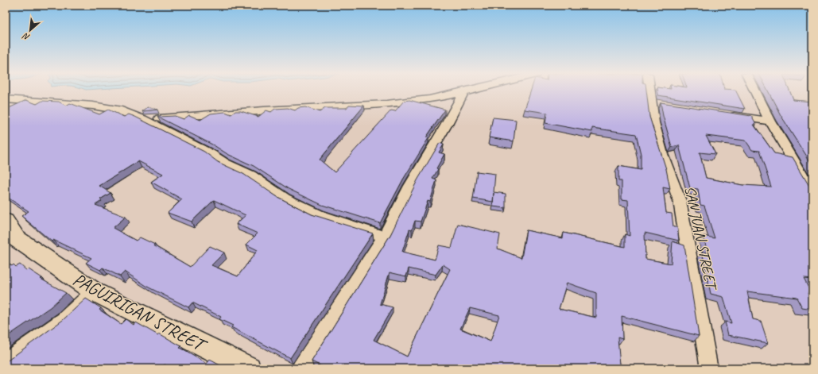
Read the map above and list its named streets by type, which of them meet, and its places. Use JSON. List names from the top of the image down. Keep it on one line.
{"streets":{"main road":["PAGUIRIGAN STREET"],"street":["SAN JUAN STREET"]},"north":"bottom left"}
